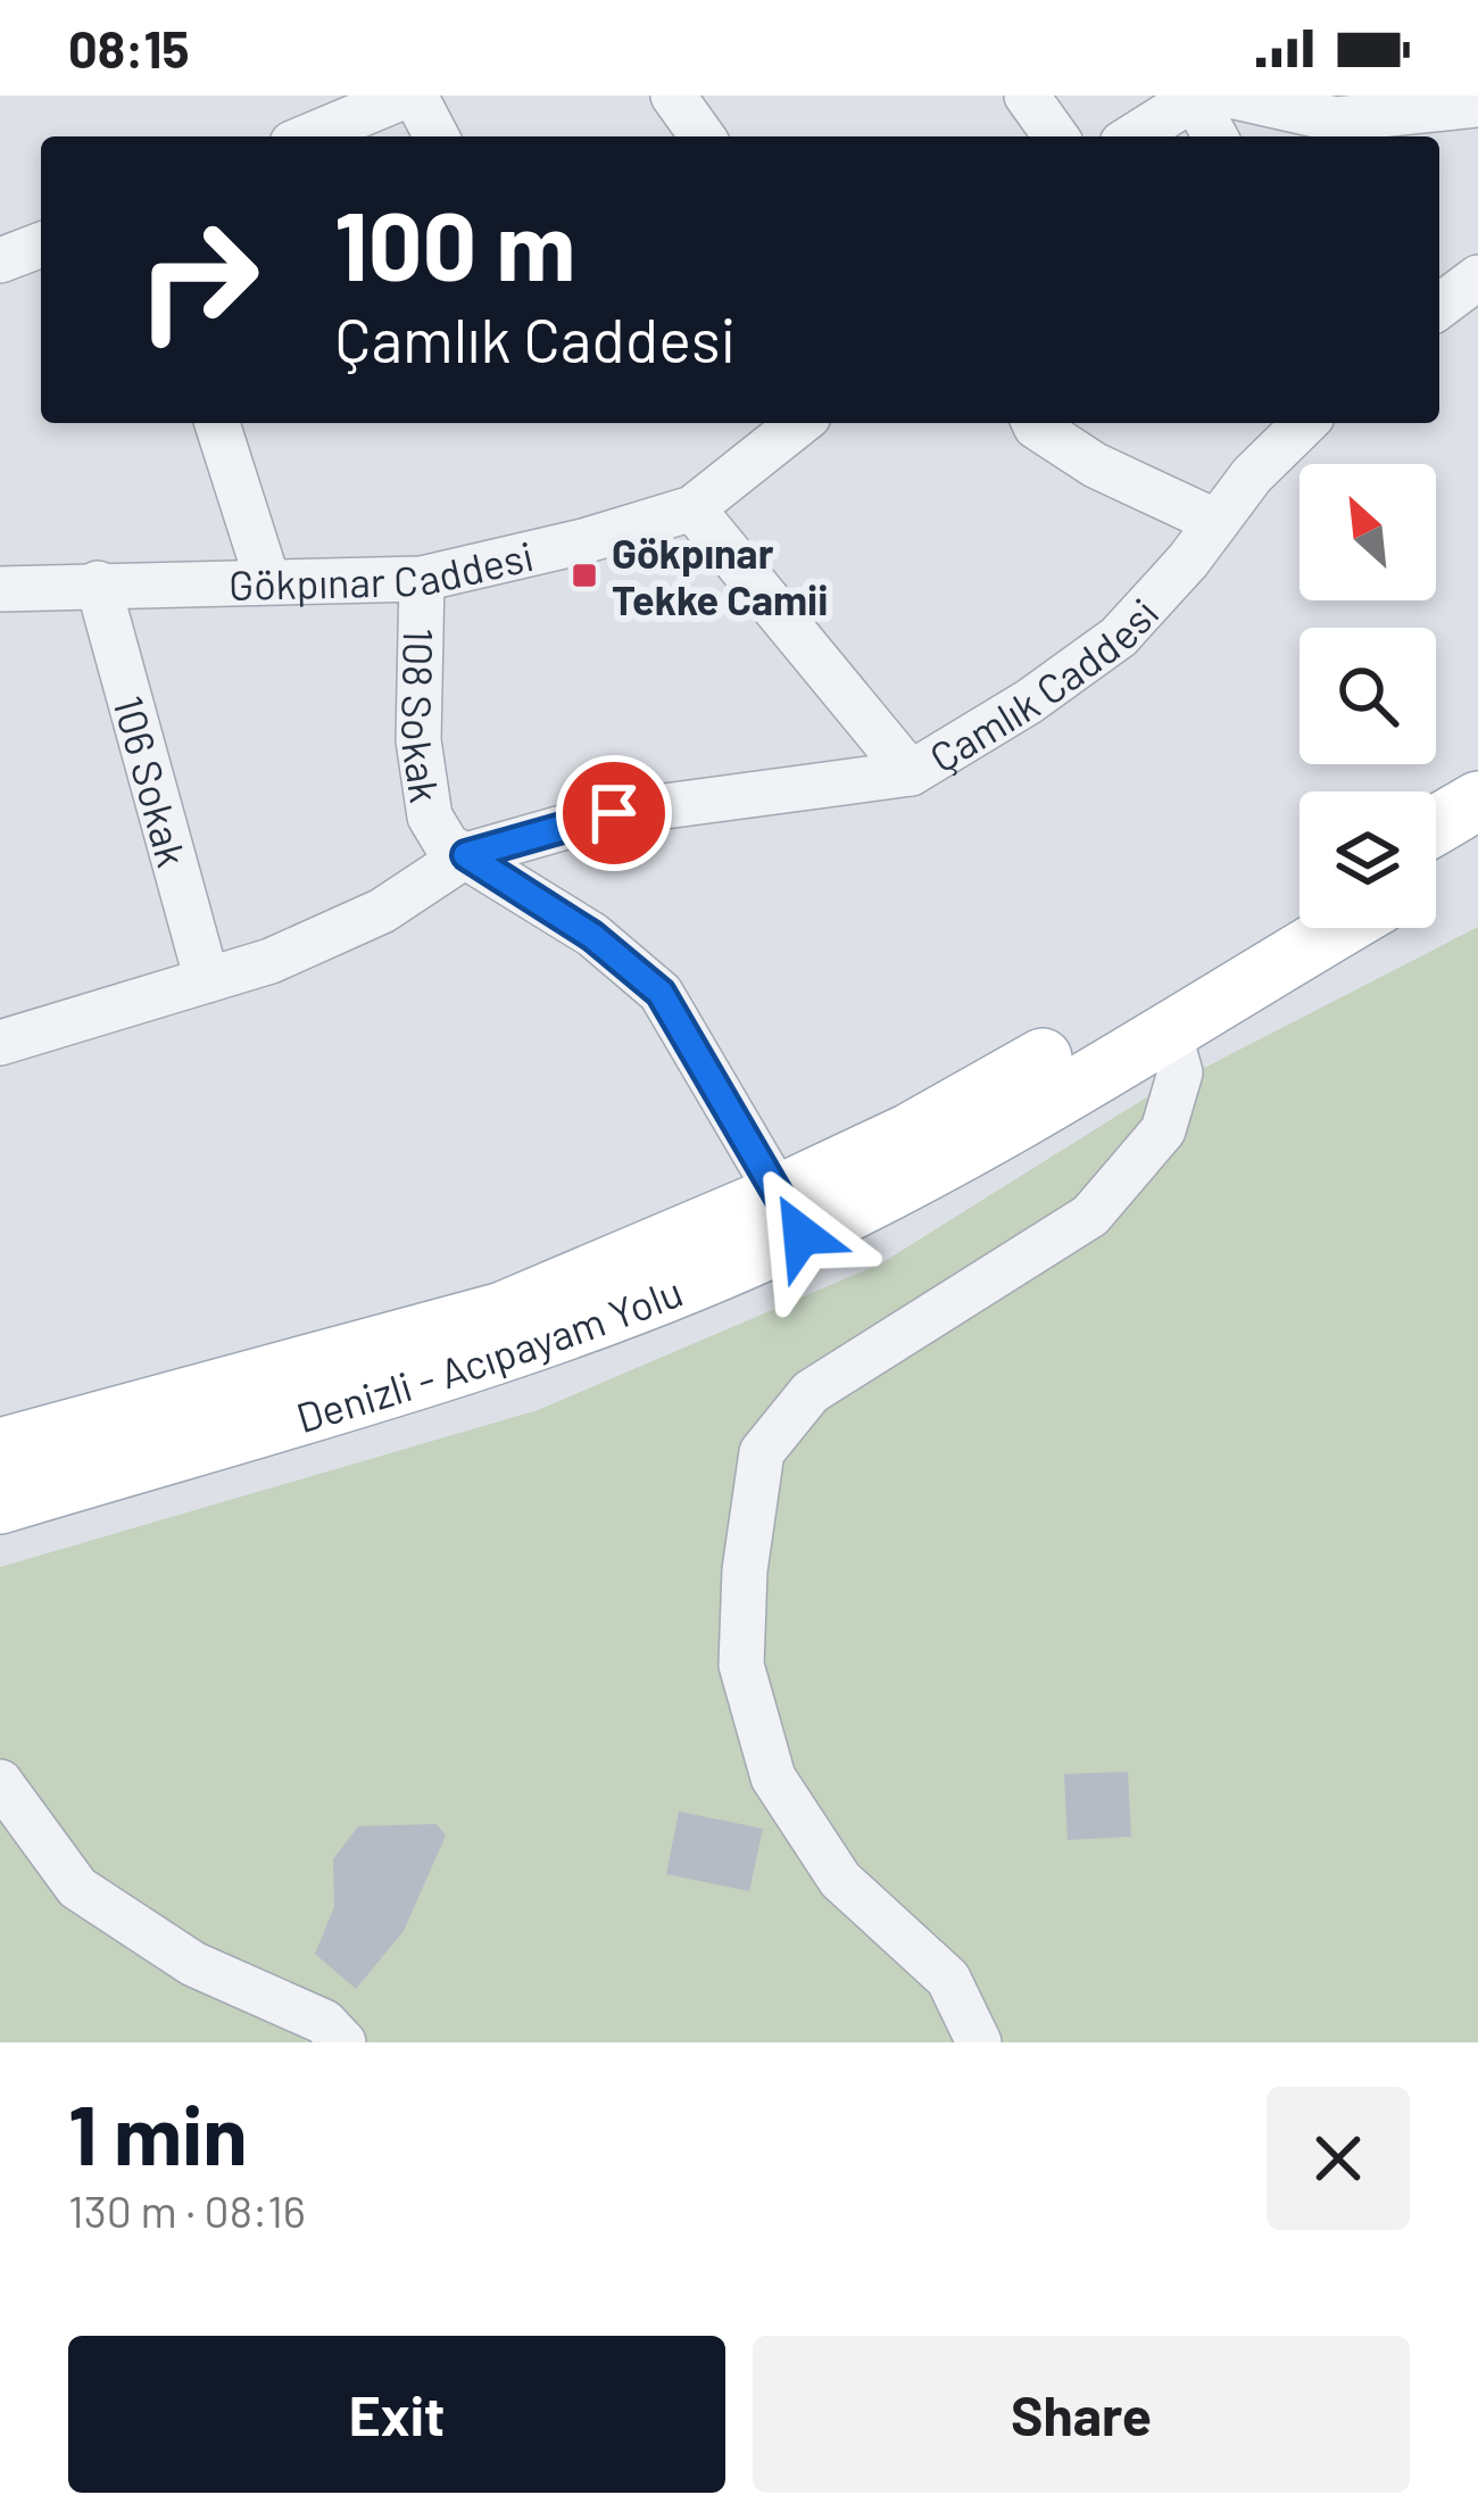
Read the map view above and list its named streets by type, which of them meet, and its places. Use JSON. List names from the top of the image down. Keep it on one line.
{"streets":{"main road":["Denizli - Acıpayam Yolu"],"street":["Gökpınar Caddesi","Çamlık Caddesi","108 Sokak","106 Sokak"]},"crossings":[["Gökpınar Caddesi","108 Sokak"],["Gökpınar Caddesi","106 Sokak"],["Çamlık Caddesi","108 Sokak"],["Çamlık Caddesi","106 Sokak"],["108 Sokak","Denizli - Acıpayam Yolu"]],"places":{"transit":["Gökpınar Tekke Camii"]},"north":"top left","page":{"status":"08:15","turn":["100 m","Çamlık Caddesi"],"heading":["1 min","130 m · 08:16"],"buttons":["Exit","Share"]}}
